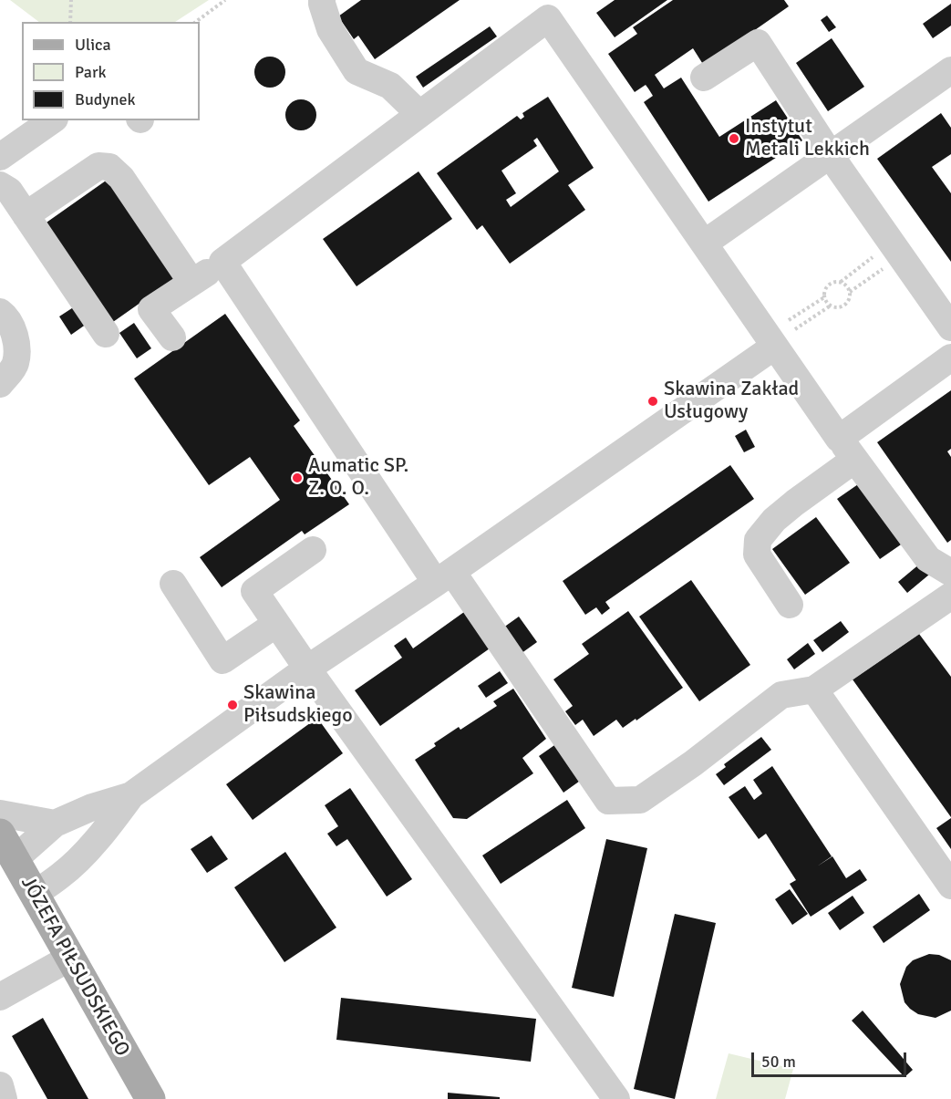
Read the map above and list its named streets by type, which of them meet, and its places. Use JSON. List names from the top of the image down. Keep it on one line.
{"streets":{"main road":["JÓZEFA PIŁSUDSKIEGO"]},"places":["Instytut Metali Lekkich","Skawina Zakład Usługowy","Aumatic SP. Z. O. O.","Skawina Piłsudskiego"],"legend":["Ulica","Park","Budynek"],"scale_bar":"50 m"}
